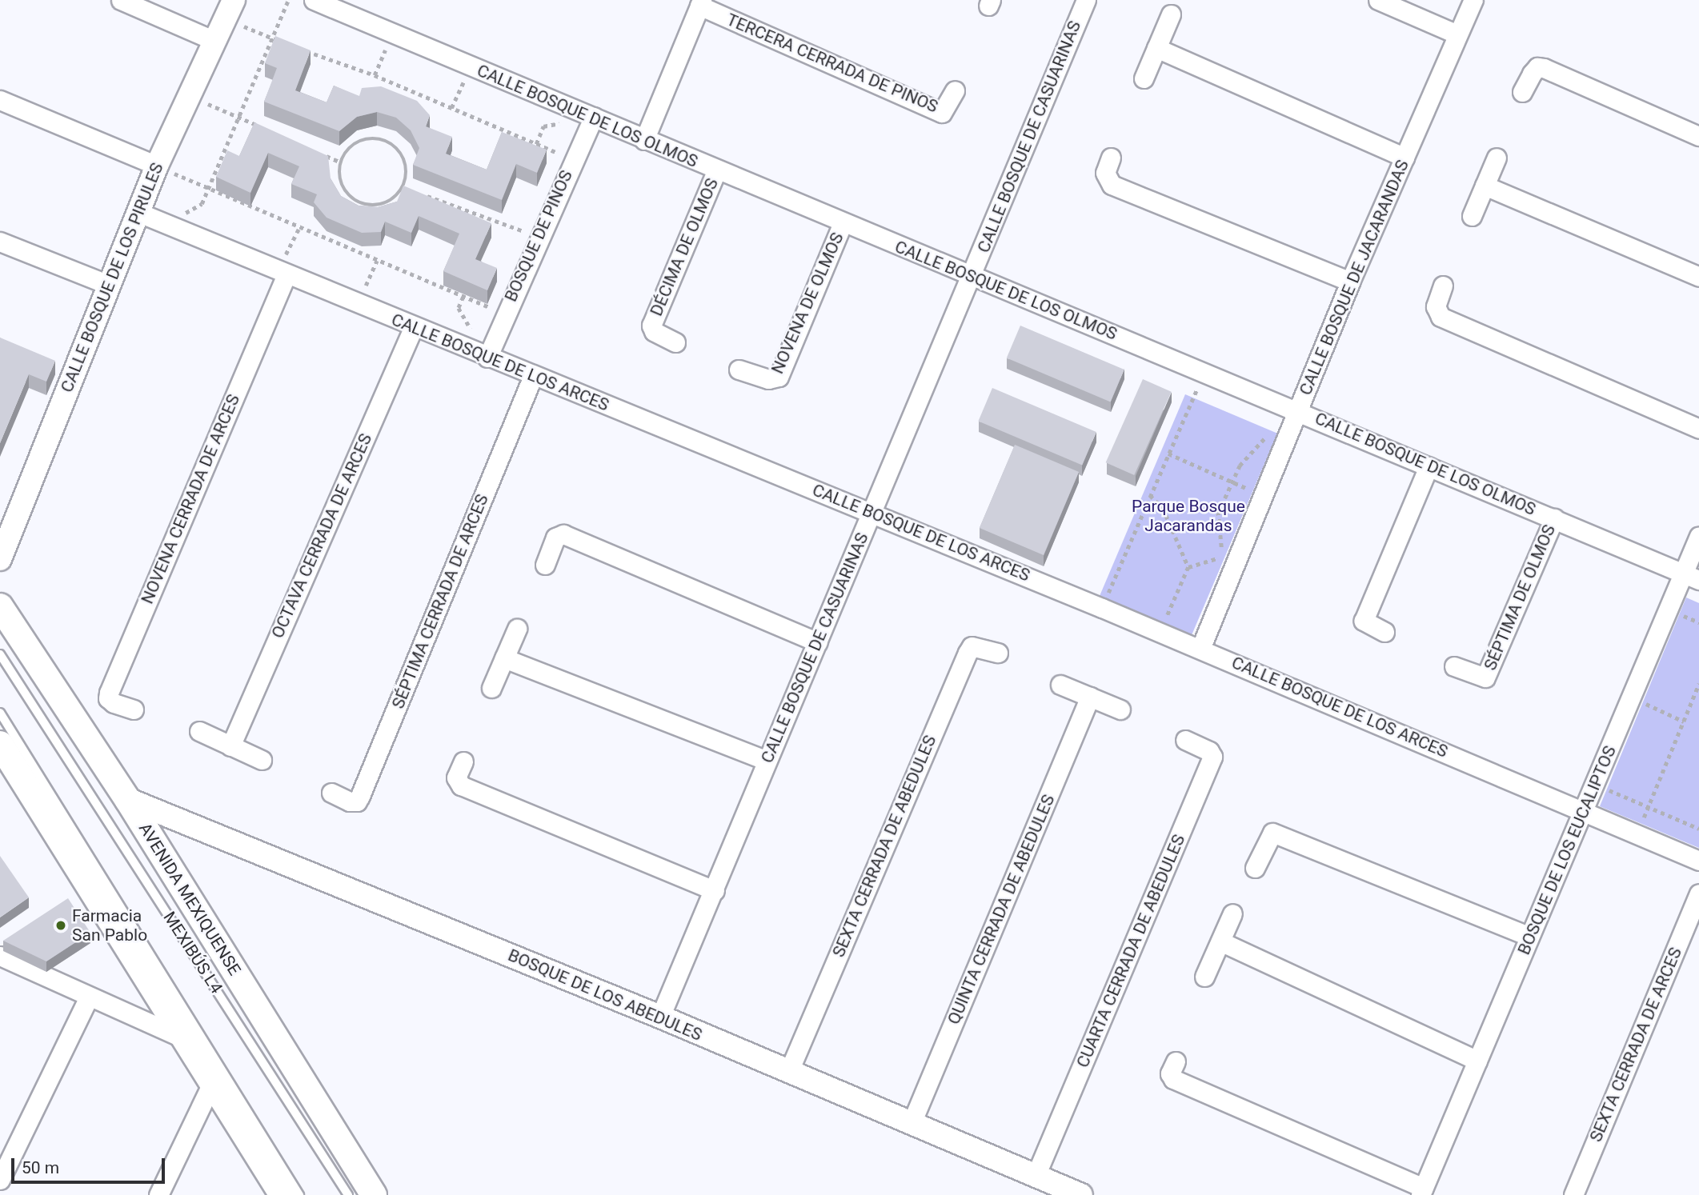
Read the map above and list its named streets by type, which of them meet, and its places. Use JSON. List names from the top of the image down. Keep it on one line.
{"streets":{"main road":["AVENIDA MEXIQUENSE"],"street":["TERCERA CERRADA DE PINOS","CALLE BOSQUE DE LOS OLMOS","CALLE BOSQUE DE CASUARINAS","BOSQUE DE PINOS","DÉCIMA DE OLMOS","CALLE BOSQUE DE LOS PIRULES","CALLE BOSQUE DE JACARANDAS","NOVENA DE OLMOS","CALLE BOSQUE DE LOS ARCES","NOVENA CERRADA DE ARCES","OCTAVA CERRADA DE ARCES","SÉPTIMA DE OLMOS","SÉPTIMA CERRADA DE ARCES","SEXTA CERRADA DE ABEDULES","BOSQUE DE LOS EUCALIPTOS","QUINTA CERRADA DE ABEDULES","CUARTA CERRADA DE ABEDULES","BOSQUE DE LOS ABEDULES","SEXTA CERRADA DE ARCES"],"lane":["MEXIBÚS L4"]},"crossings":[["CALLE BOSQUE DE LOS OLMOS","CALLE BOSQUE DE CASUARINAS"],["CALLE BOSQUE DE LOS OLMOS","BOSQUE DE PINOS"],["CALLE BOSQUE DE LOS OLMOS","DÉCIMA DE OLMOS"],["CALLE BOSQUE DE LOS OLMOS","CALLE BOSQUE DE JACARANDAS"],["CALLE BOSQUE DE LOS OLMOS","NOVENA DE OLMOS"],["CALLE BOSQUE DE LOS OLMOS","SÉPTIMA DE OLMOS"],["CALLE BOSQUE DE LOS OLMOS","BOSQUE DE LOS EUCALIPTOS"],["CALLE BOSQUE DE CASUARINAS","CALLE BOSQUE DE LOS ARCES"],["CALLE BOSQUE DE CASUARINAS","BOSQUE DE LOS ABEDULES"],["BOSQUE DE PINOS","CALLE BOSQUE DE LOS ARCES"],["CALLE BOSQUE DE LOS PIRULES","CALLE BOSQUE DE LOS ARCES"],["CALLE BOSQUE DE JACARANDAS","CALLE BOSQUE DE LOS ARCES"],["CALLE BOSQUE DE LOS ARCES","NOVENA CERRADA DE ARCES"],["CALLE BOSQUE DE LOS ARCES","OCTAVA CERRADA DE ARCES"],["CALLE BOSQUE DE LOS ARCES","SÉPTIMA CERRADA DE ARCES"],["CALLE BOSQUE DE LOS ARCES","BOSQUE DE LOS EUCALIPTOS"],["SEXTA CERRADA DE ABEDULES","BOSQUE DE LOS ABEDULES"],["AVENIDA MEXIQUENSE","BOSQUE DE LOS ABEDULES"],["QUINTA CERRADA DE ABEDULES","BOSQUE DE LOS ABEDULES"],["CUARTA CERRADA DE ABEDULES","BOSQUE DE LOS ABEDULES"]],"parks":["Parque Bosque Jacarandas"],"places":["Farmacia San Pablo"],"scale_bar":"50 m"}
